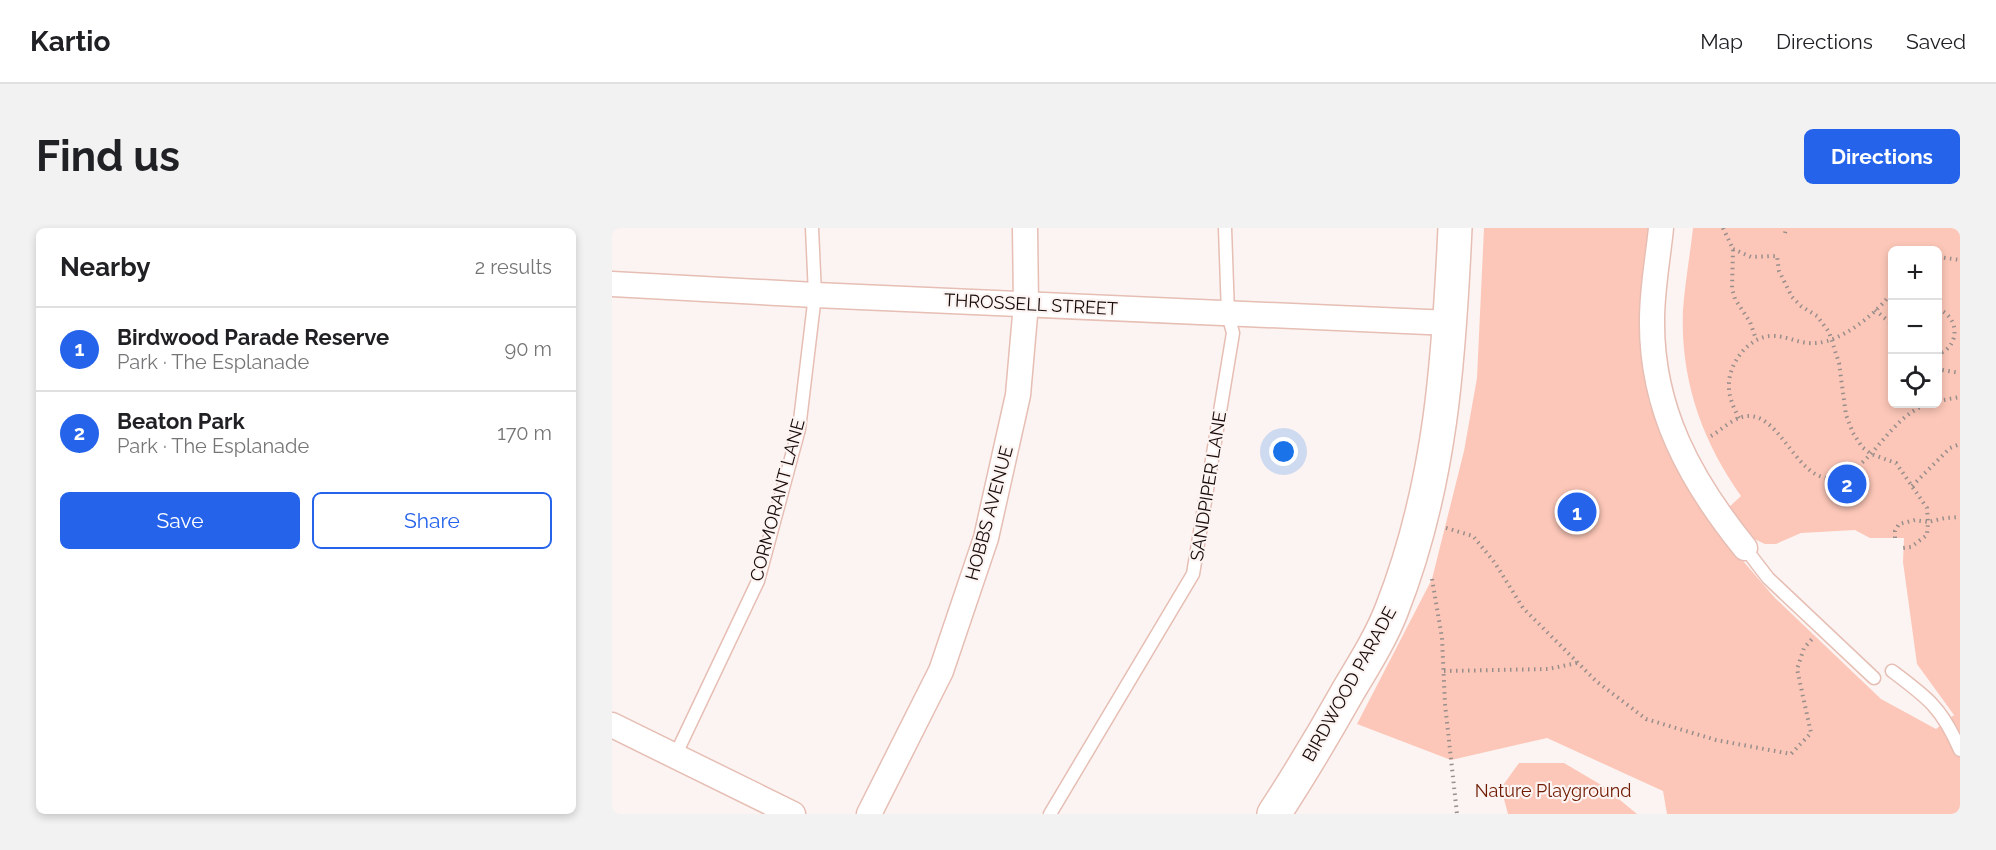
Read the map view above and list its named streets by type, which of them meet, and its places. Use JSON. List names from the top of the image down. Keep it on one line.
{"streets":{"street":["THROSSELL STREET","HOBBS AVENUE","BIRDWOOD PARADE"],"lane":["SANDPIPER LANE","CORMORANT LANE"]},"crossings":[["THROSSELL STREET","SANDPIPER LANE"],["THROSSELL STREET","CORMORANT LANE"],["THROSSELL STREET","HOBBS AVENUE"],["THROSSELL STREET","BIRDWOOD PARADE"]],"parks":["Nature Playground"],"page":{"header":"Kartio","nav":["Map","Directions","Saved"],"buttons":["Directions",["Save","Share"]],"title":"Find us","heading":["Nearby","2 results"],"map_buttons":["+","−"],"list":[{"mark":"1","name":"Birdwood Parade Reserve","note":"Park · The Esplanade","value":"90 m"},{"mark":"2","name":"Beaton Park","note":"Park · The Esplanade","value":"170 m"}],"pins":["2","1"]}}
